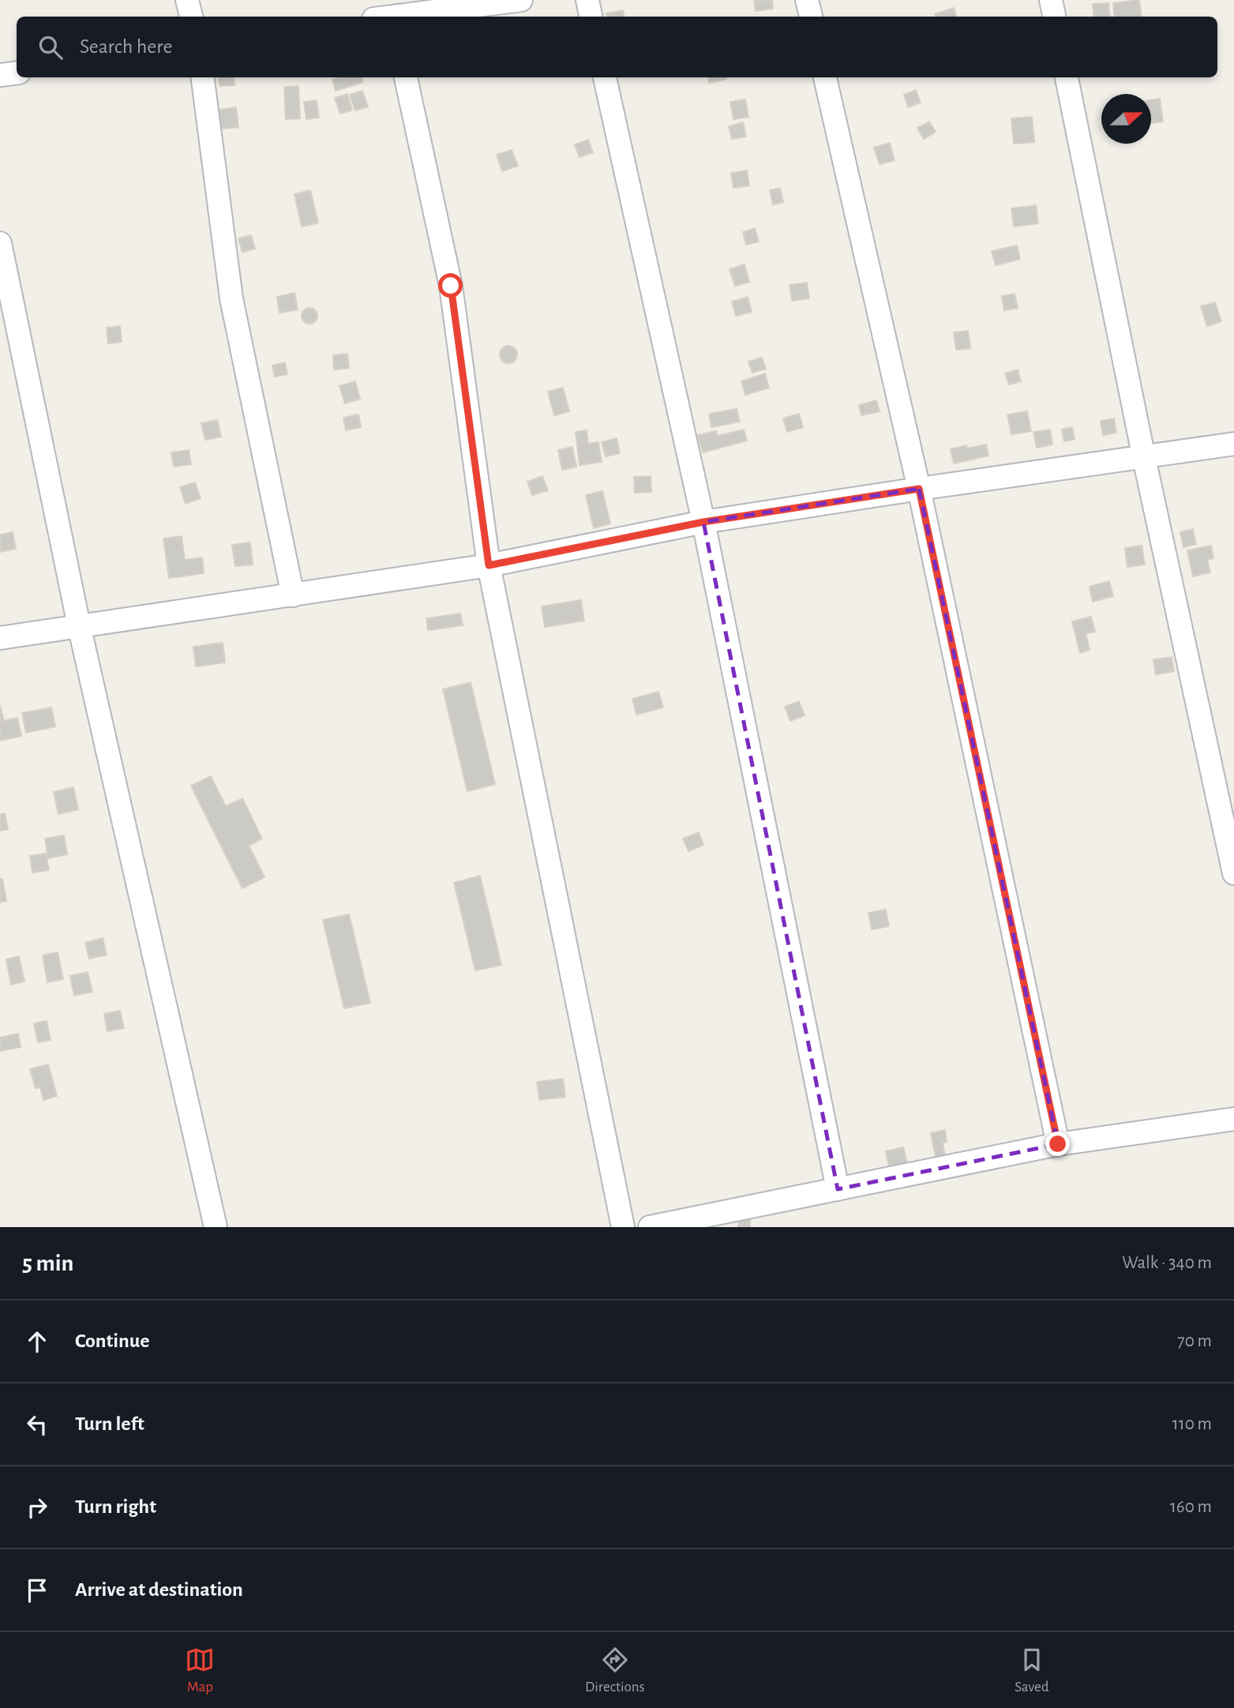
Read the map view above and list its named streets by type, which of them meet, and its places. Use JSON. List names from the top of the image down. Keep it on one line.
{"north":"right","page":{"search":"Search here","heading":["5 min","Walk · 340 m"],"list":[["Continue","70 m"],["Turn left","110 m"],["Turn right","160 m"],"Arrive at destination"],"nav":["Map","Directions","Saved"]}}
